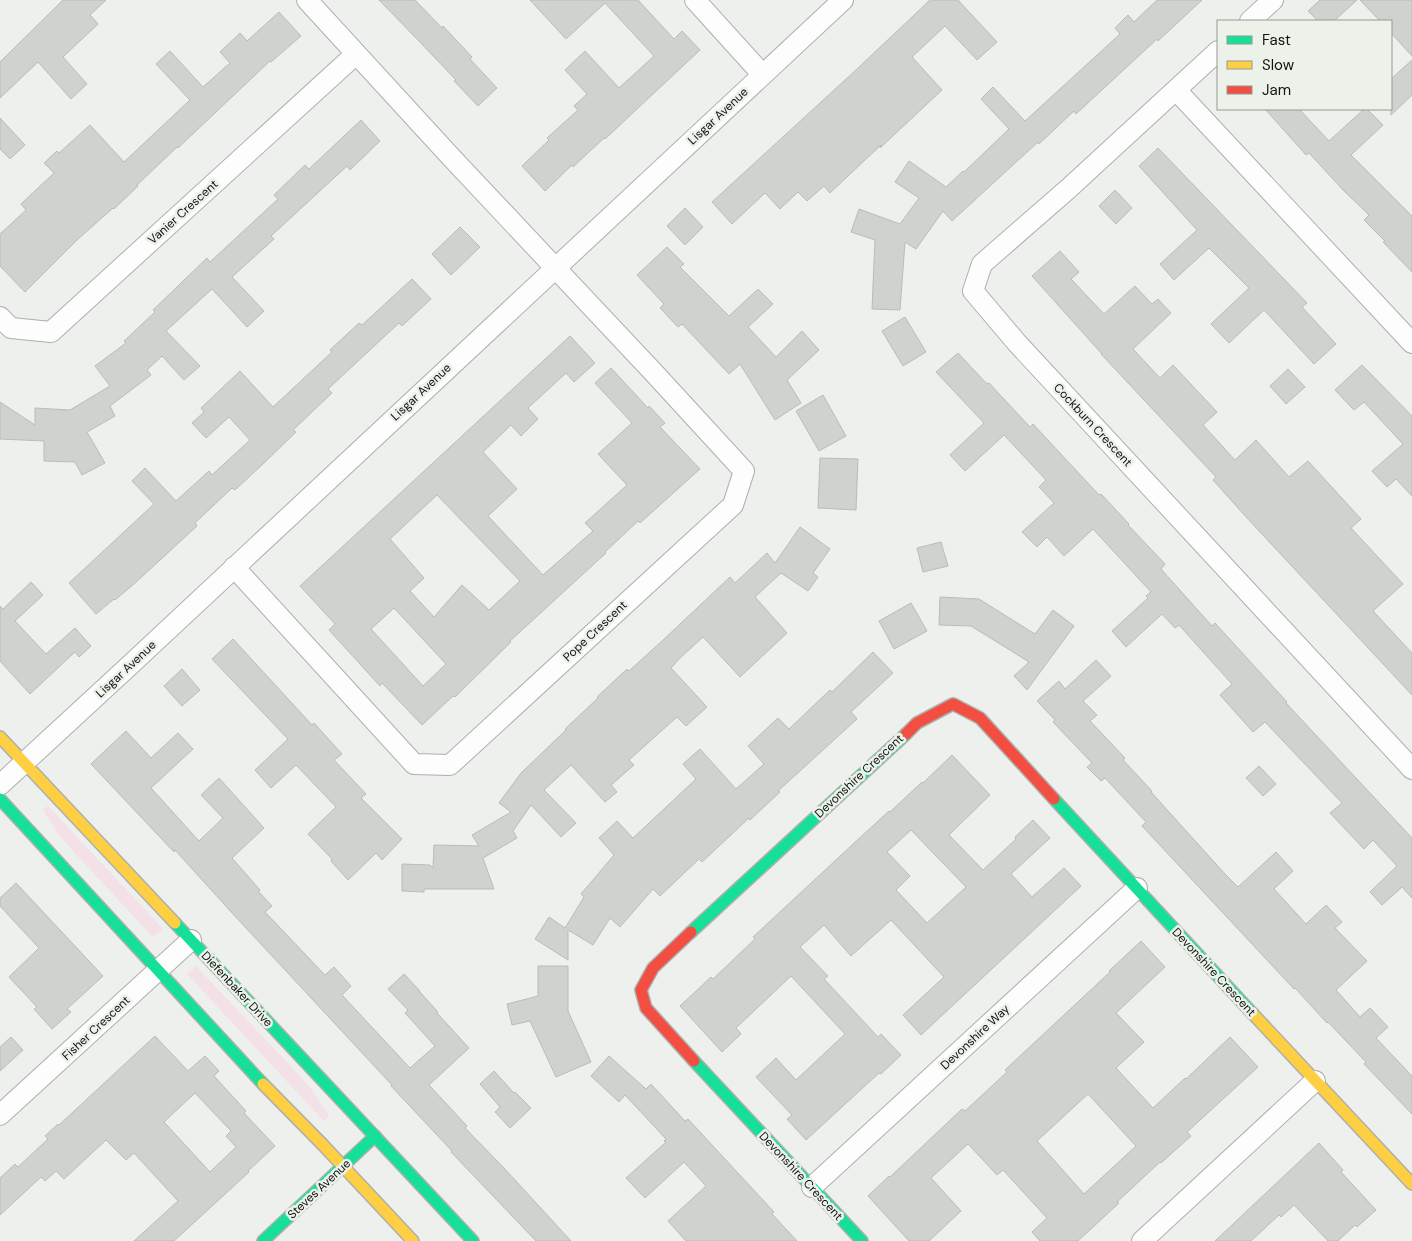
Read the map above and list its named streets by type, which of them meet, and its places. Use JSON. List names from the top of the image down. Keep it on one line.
{"streets":{"street":["Lisgar Avenue","Vanier Crescent","Cockburn Crescent","Pope Crescent","Devonshire Crescent","Diefenbaker Drive","Fisher Crescent","Devonshire Way","Steves Avenue"]},"crossings":[["Lisgar Avenue","Pope Crescent"],["Lisgar Avenue","Diefenbaker Drive"],["Devonshire Crescent","Devonshire Way"],["Diefenbaker Drive","Fisher Crescent"],["Diefenbaker Drive","Steves Avenue"]],"legend":["Fast","Slow","Jam"]}
